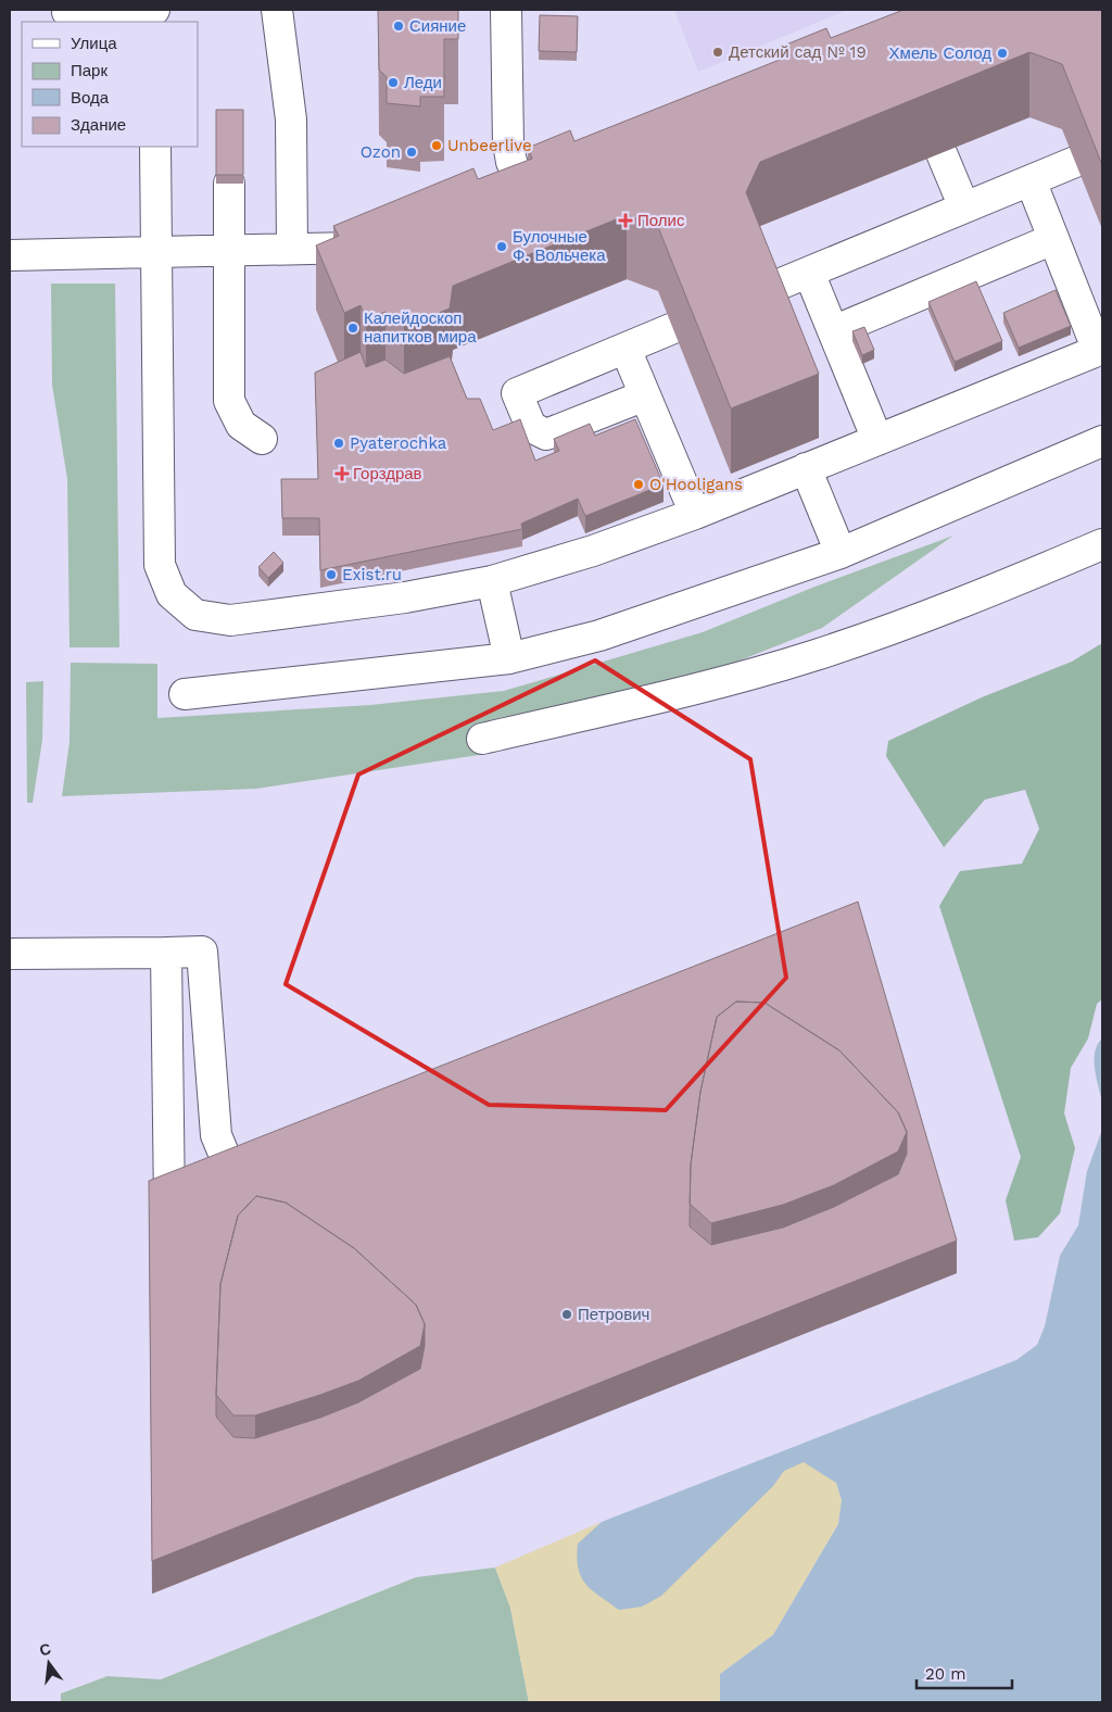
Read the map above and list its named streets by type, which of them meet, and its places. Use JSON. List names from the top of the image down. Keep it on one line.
{"places":{"other":["Сияние","Детский сад № 19","Хмель Солод","Леди","Unbeerlive","Ozon","Булочные Ф. Вольчека","Калейдоскоп напитков мира","Pyaterochka","O'Hooligans","Exist.ru","Петрович"],"health":["Полис","Горздрав"]},"legend":["Улица","Парк","Вода","Здание"],"scale_bar":"20 m","north":"top"}
